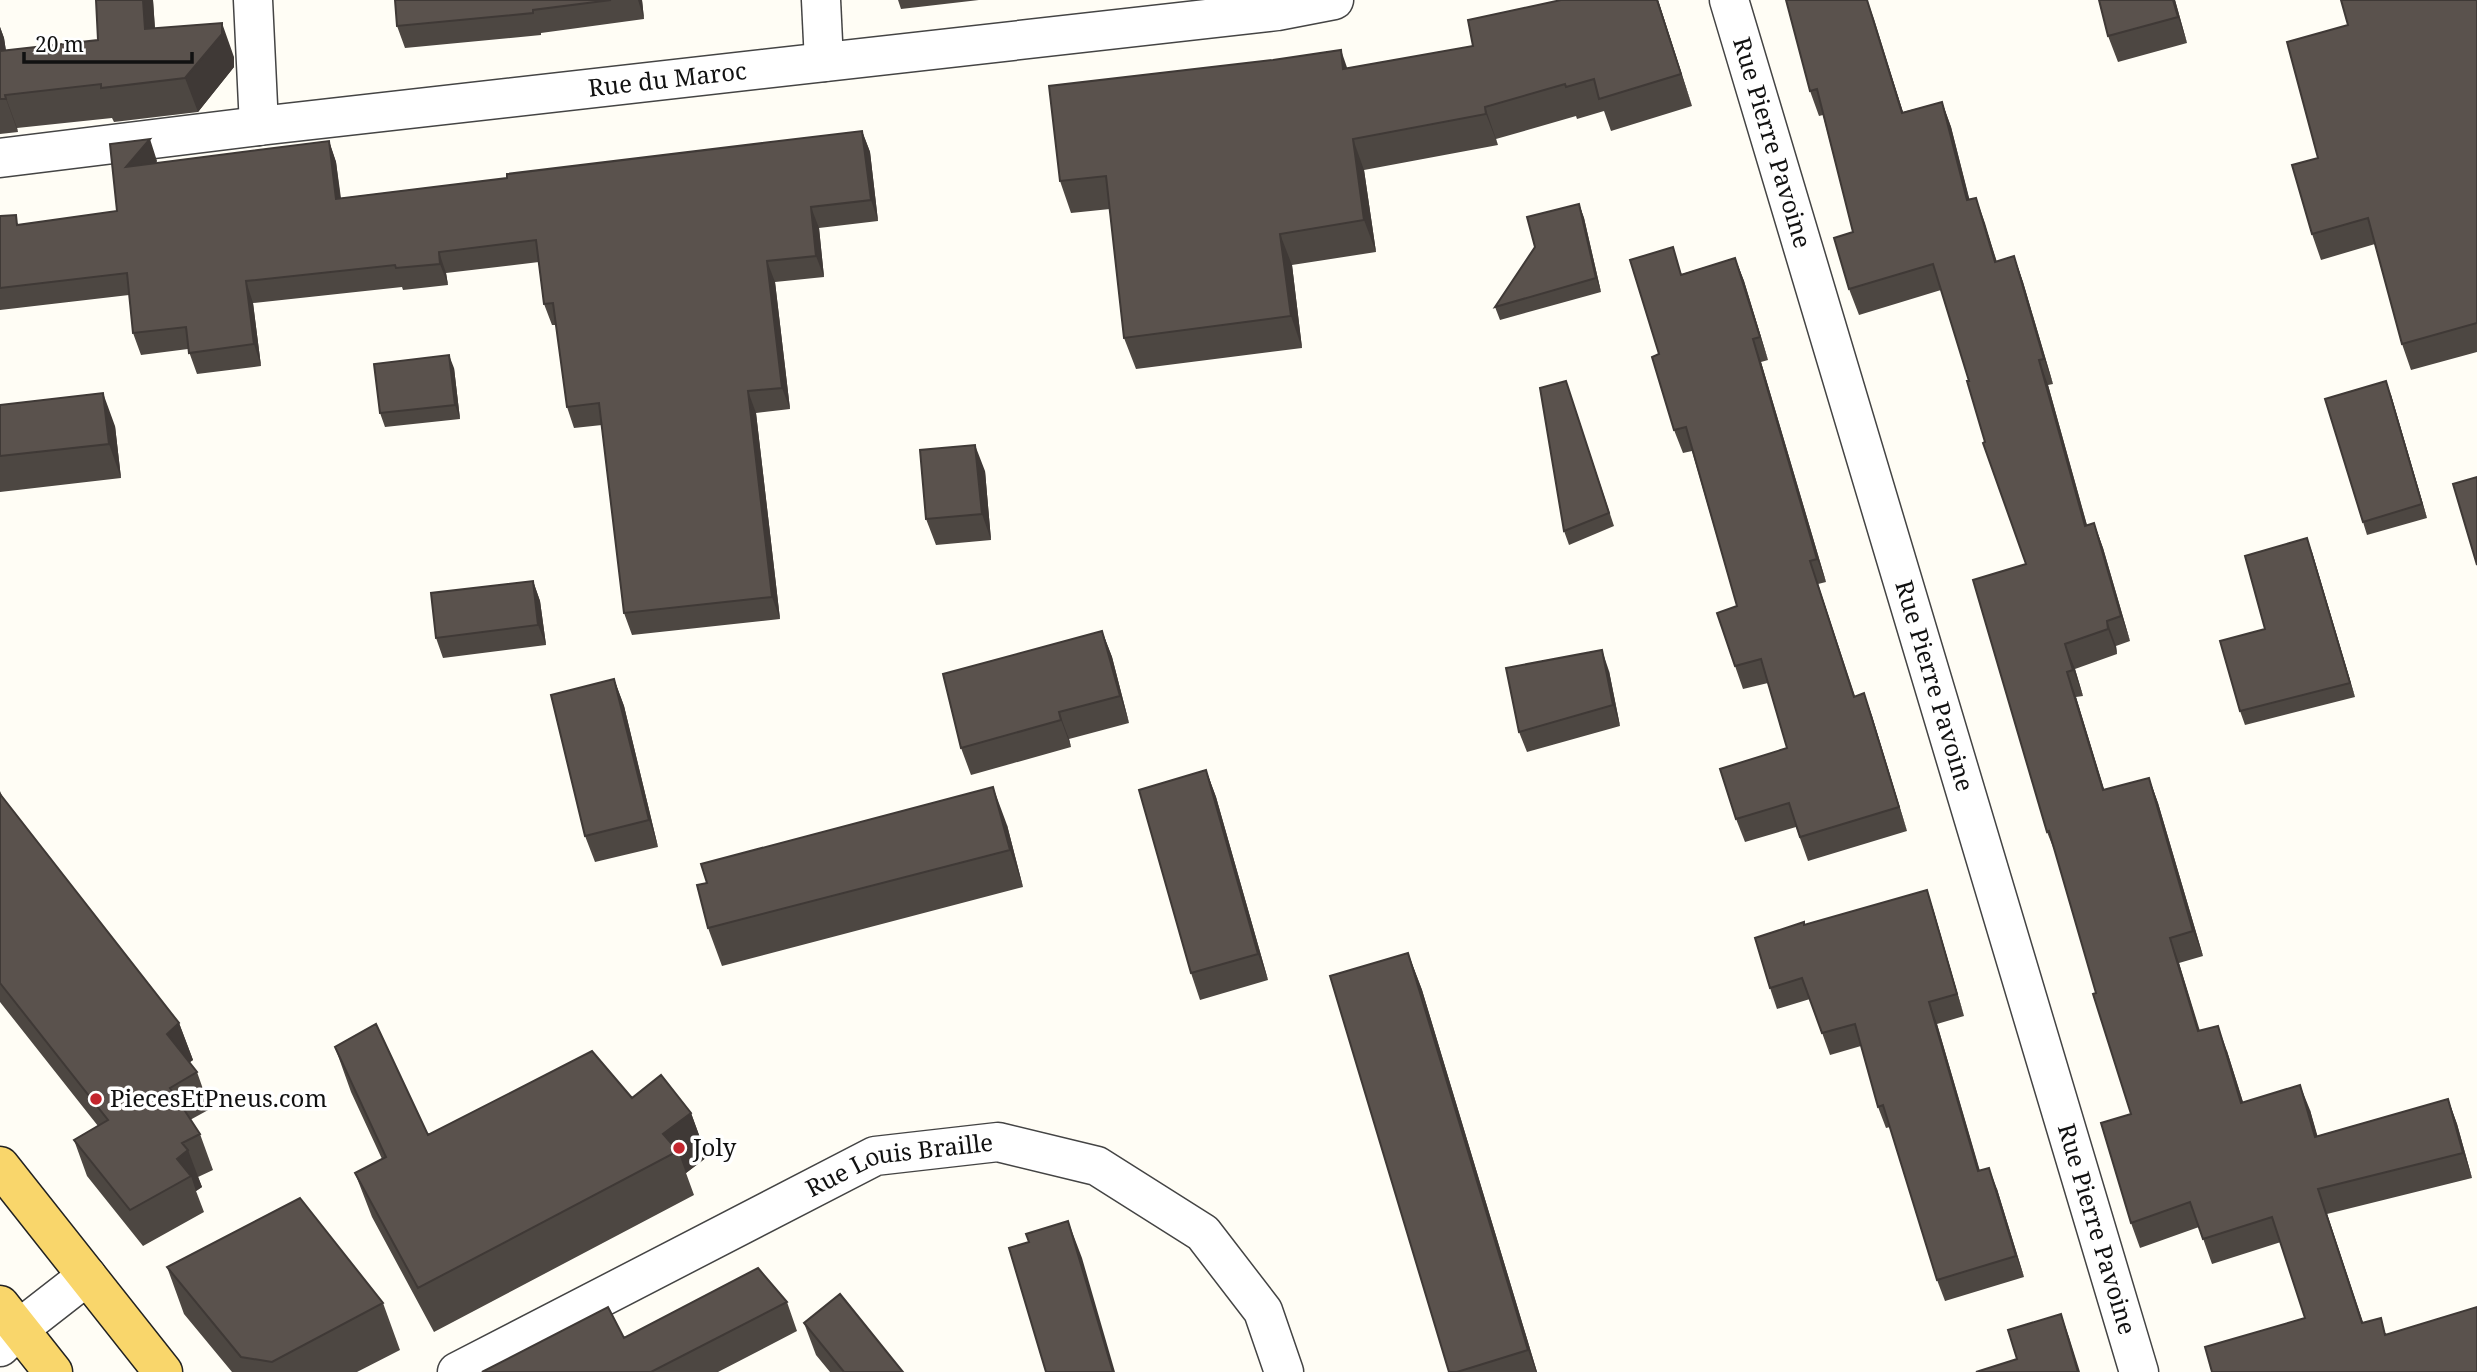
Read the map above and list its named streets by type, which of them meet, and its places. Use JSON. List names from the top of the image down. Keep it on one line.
{"streets":{"street":["Rue du Maroc","Rue Pierre Pavoine","Rue Louis Braille"]},"places":["PiecesEtPneus.com","Joly"],"scale_bar":"20 m"}
